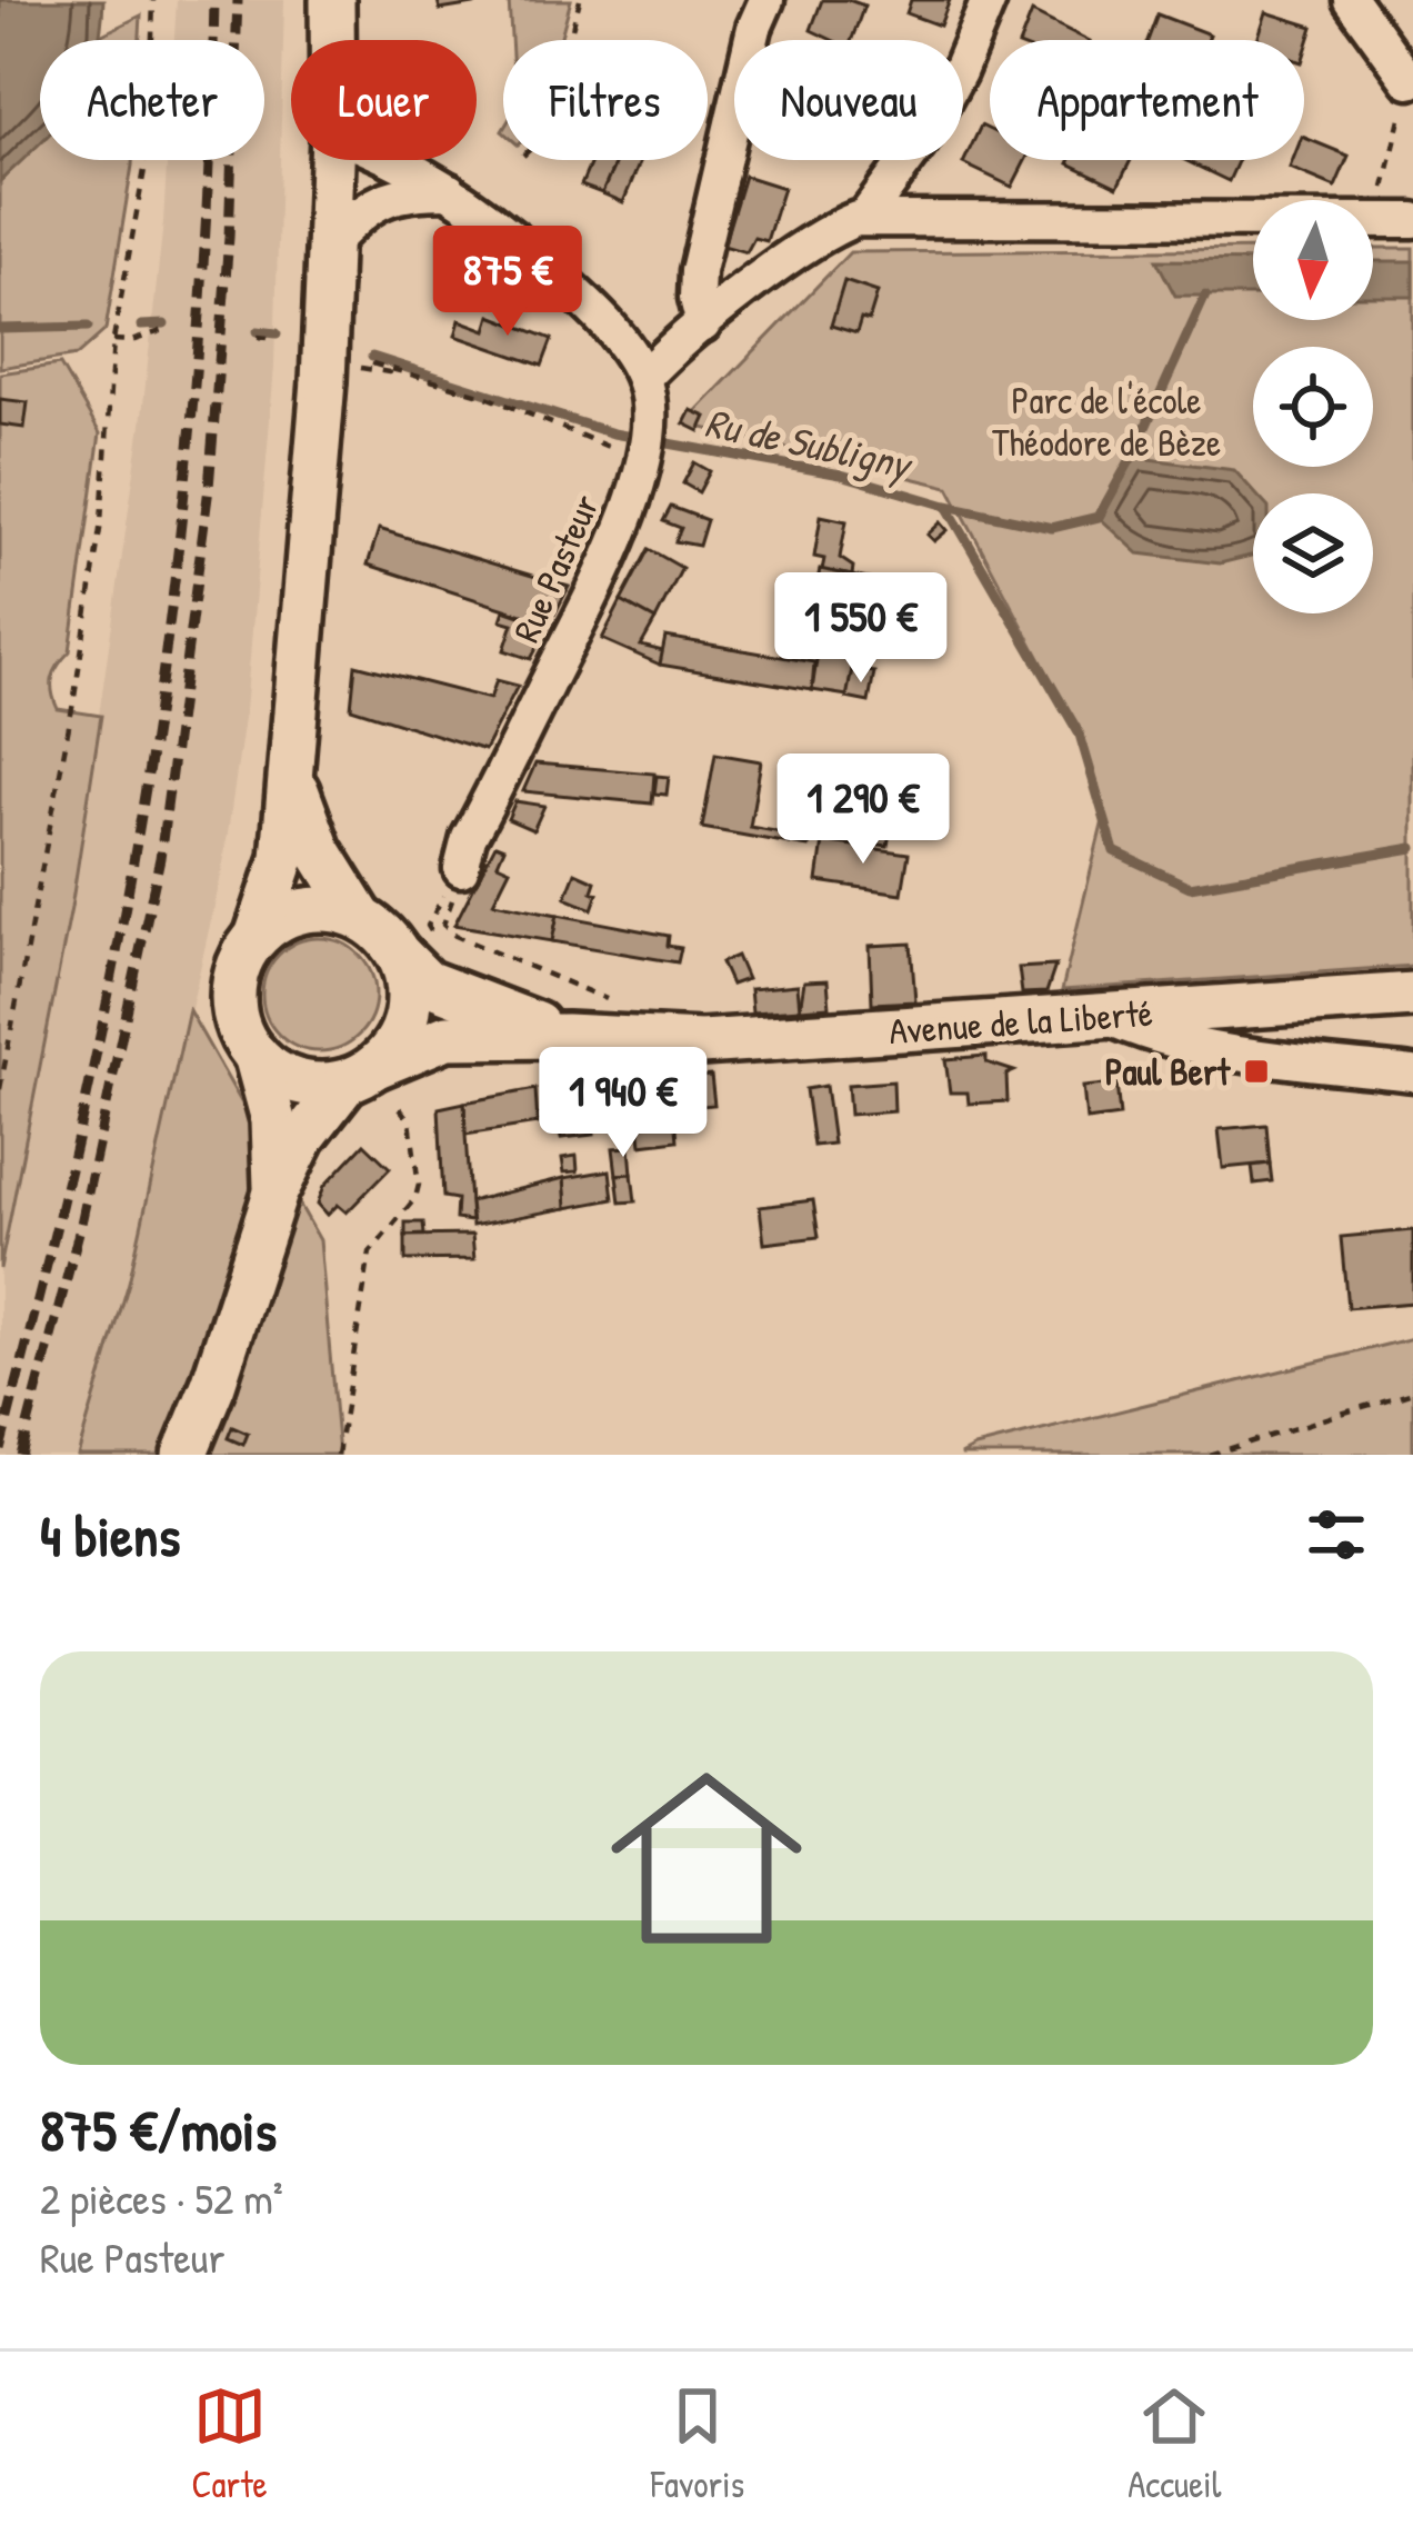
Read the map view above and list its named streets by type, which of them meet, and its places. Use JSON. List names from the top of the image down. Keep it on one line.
{"streets":{"main road":["Avenue de la Liberté"],"street":["Rue Pasteur"]},"water":["Ru de Subligny"],"parks":["Parc de l'école Théodore de Bèze"],"places":{"transit":["Paul Bert"]},"north":"bottom","page":{"chip":["Acheter","Louer","Filtres","Nouveau","Appartement"],"price":["875 €","1 550 €","1 290 €","1 940 €"],"heading":"4 biens","list":[{"name":"875 €/mois","note":"2 pièces · 52 m² · Rue Pasteur"}],"tabs":["Carte","Favoris","Accueil"]}}
